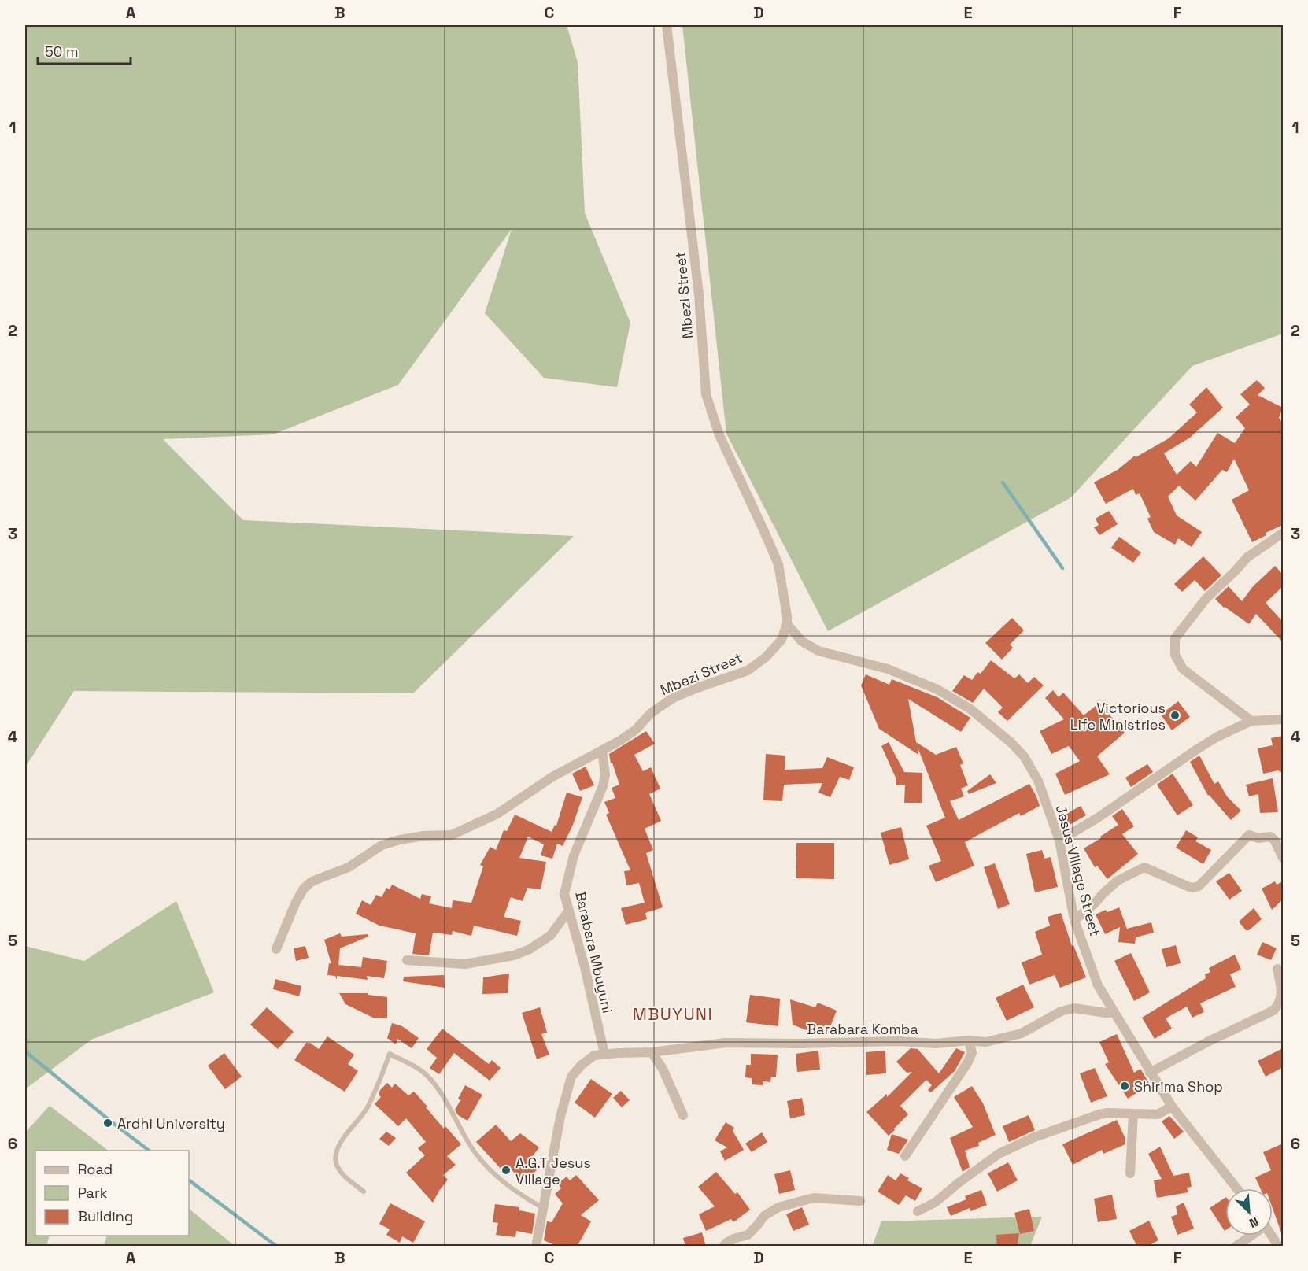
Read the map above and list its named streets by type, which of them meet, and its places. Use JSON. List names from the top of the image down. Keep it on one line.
{"streets":{"street":["Mbezi Street","Jesus Village Street","Barabara Mbuyuni","Barabara Komba"]},"crossings":[["Mbezi Street","Jesus Village Street"],["Mbezi Street","Barabara Mbuyuni"],["Jesus Village Street","Barabara Komba"],["Barabara Mbuyuni","Barabara Komba"]],"districts":["MBUYUNI"],"places":["Victorious Life Ministries","Shirima Shop","Ardhi University","A.G.T Jesus Village"],"legend":["Road","Park","Building"],"scale_bar":"50 m","north":"bottom right","grid":{"columns":["A","B","C","D","E","F"],"rows":["1","2","3","4","5","6"]}}
